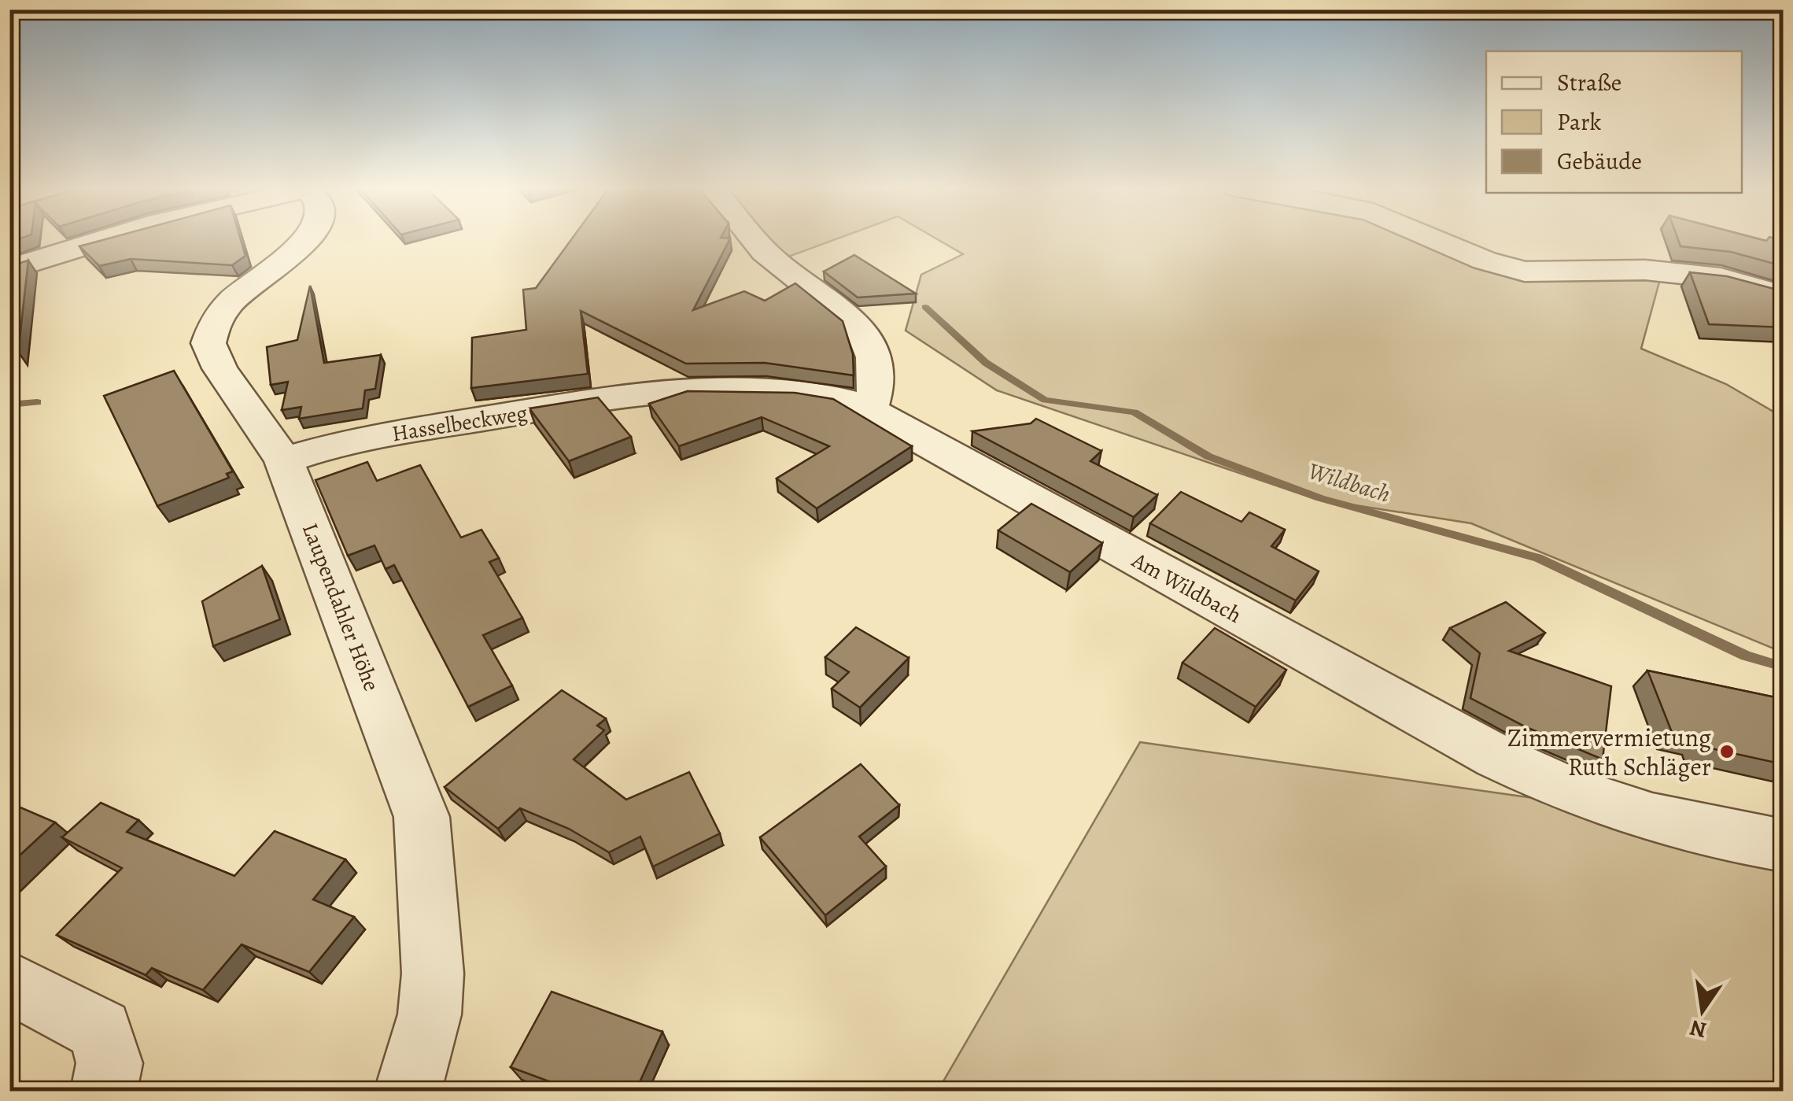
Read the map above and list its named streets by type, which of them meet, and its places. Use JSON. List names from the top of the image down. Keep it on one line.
{"streets":{"street":["Hasselbeckweg","Am Wildbach","Laupendahler Höhe"]},"crossings":[["Hasselbeckweg","Am Wildbach"],["Hasselbeckweg","Laupendahler Höhe"]],"water":["Wildbach"],"places":["Zimmervermietung Ruth Schläger"],"legend":["Straße","Park","Gebäude"],"north":"bottom"}
